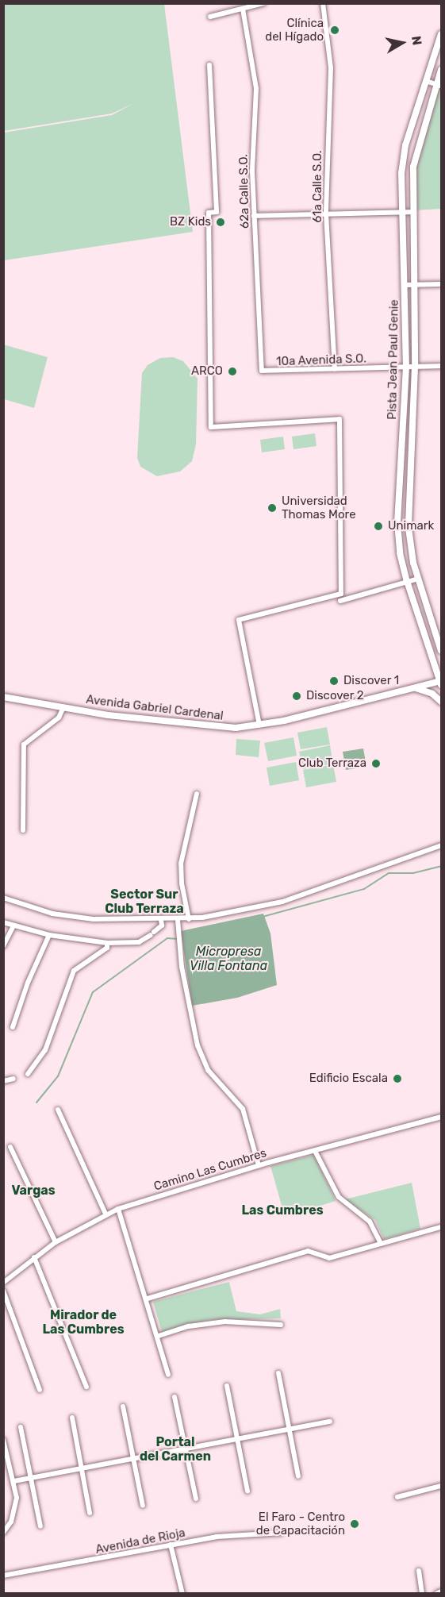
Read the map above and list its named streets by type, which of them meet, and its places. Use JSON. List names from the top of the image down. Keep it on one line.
{"streets":{"main road":["Pista Jean Paul Genie","Avenida Gabriel Cardenal"],"street":["61a Calle S.O.","62a Calle S.O.","10a Avenida S.O.","Camino Las Cumbres","Avenida de Rioja"]},"crossings":[["61a Calle S.O.","10a Avenida S.O."],["62a Calle S.O.","10a Avenida S.O."],["Pista Jean Paul Genie","10a Avenida S.O."],["Pista Jean Paul Genie","Avenida Gabriel Cardenal"]],"districts":["Sector Sur Club Terraza","Vargas","Las Cumbres","Mirador de Las Cumbres","Portal del Carmen"],"water":["Micropresa Villa Fontana"],"places":["Clínica del Hígado","BZ Kids","ARCO","Universidad Thomas More","Unimark","Discover 1","Discover 2","Club Terraza","Edificio Escala","El Faro - Centro de Capacitación"],"north":"right"}
